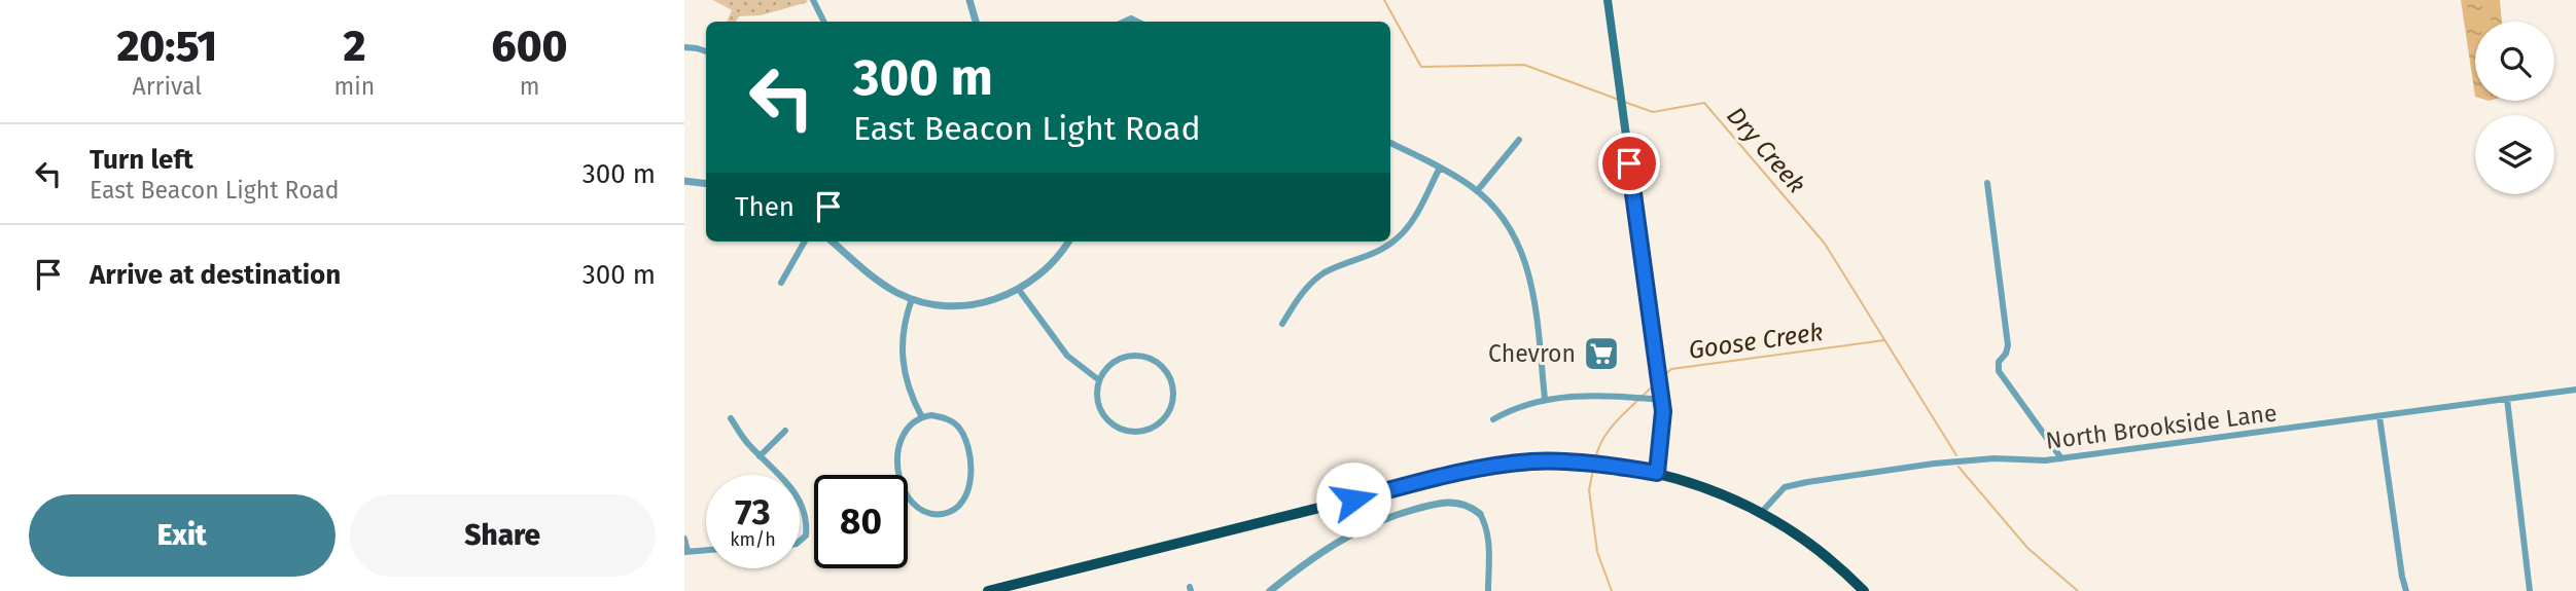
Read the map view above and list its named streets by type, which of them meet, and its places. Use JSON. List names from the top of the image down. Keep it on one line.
{"streets":{"street":["North Brookside Lane"]},"water":["Dry Creek","Goose Creek"],"places":{"supermarket":["Chevron"]},"page":{"eta":["20:51","Arrival","2","min","600","m"],"turn":["300 m","East Beacon Light Road"],"list":[{"name":"Turn left","note":"East Beacon Light Road","value":"300 m"},{"name":"Arrive at destination","value":"300 m"}],"then":"Then","speed":"73 km/h","limit":"80","buttons":["Exit","Share"]}}
